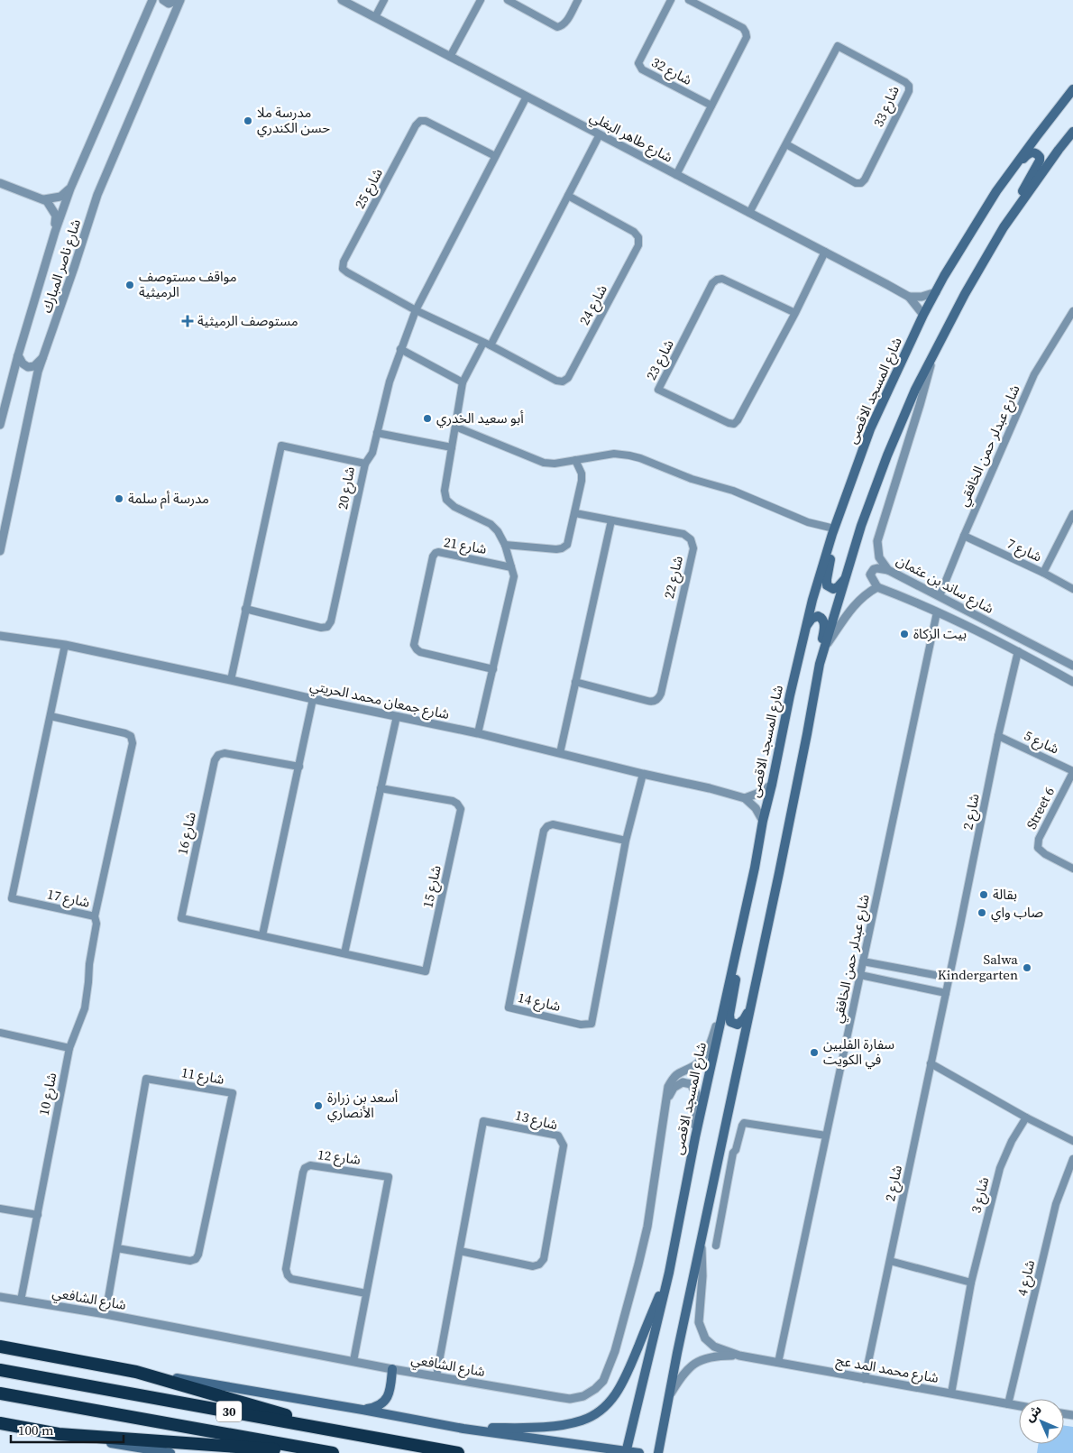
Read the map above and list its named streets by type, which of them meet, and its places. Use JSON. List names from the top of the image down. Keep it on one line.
{"streets":{"highway":["30"],"main road":["شارع المسجد الاقصى"],"street":["شارع 32","شارع 33","شارع طاهر البغلي","شارع 25","شارع ناصر المبارك","شارع 24","شارع 23","شارع عبدلر حمن الخافقي","شارع 20","شارع 21","شارع 7","شارع 22","شارع ساند بن عثمان","شارع جمعان محمد الحريتي","شارع 5","Street 6","شارع 2","شارع 16","شارع 15","شارع 17","شارع 14","شارع 11","شارع 10","شارع 13","شارع 12","شارع 3","شارع 4","شارع الشافعي","شارع محمد المد عج"]},"crossings":[["شارع 33","شارع طاهر البغلي"],["شارع طاهر البغلي","شارع 23"],["شارع طاهر البغلي","شارع المسجد الاقصى"],["شارع 25","شارع 24"],["شارع المسجد الاقصى","شارع الشافعي"],["شارع عبدلر حمن الخافقي","شارع 7"],["شارع عبدلر حمن الخافقي","شارع ساند بن عثمان"],["شارع عبدلر حمن الخافقي","شارع محمد المد عج"],["شارع 20","شارع جمعان محمد الحريتي"],["شارع ساند بن عثمان","شارع 2"],["شارع جمعان محمد الحريتي","شارع 17"],["شارع جمعان محمد الحريتي","شارع 14"],["شارع 5","Street 6"],["شارع 5","شارع 2"],["شارع 2","شارع محمد المد عج"],["شارع 16","شارع 15"],["شارع 17","شارع 10"],["شارع 11","شارع الشافعي"],["شارع 10","شارع الشافعي"],["شارع 13","شارع الشافعي"],["شارع 12","شارع الشافعي"],["شارع 3","شارع محمد المد عج"],["شارع 4","شارع محمد المد عج"]],"places":{"other":["مدرسة ملا حسن الكندري","مواقف مستوصف الرميثية","أبو سعيد الخدري","مدرسة أم سلمة","بيت الزكاة","بقالة","صاب واي","Salwa Kindergarten","سفارة الفلبين في الكويت","أسعد بن زرارة الأنصاري"],"health":["مستوصف الرميثية"]},"scale_bar":"100 m","north":"top left"}
